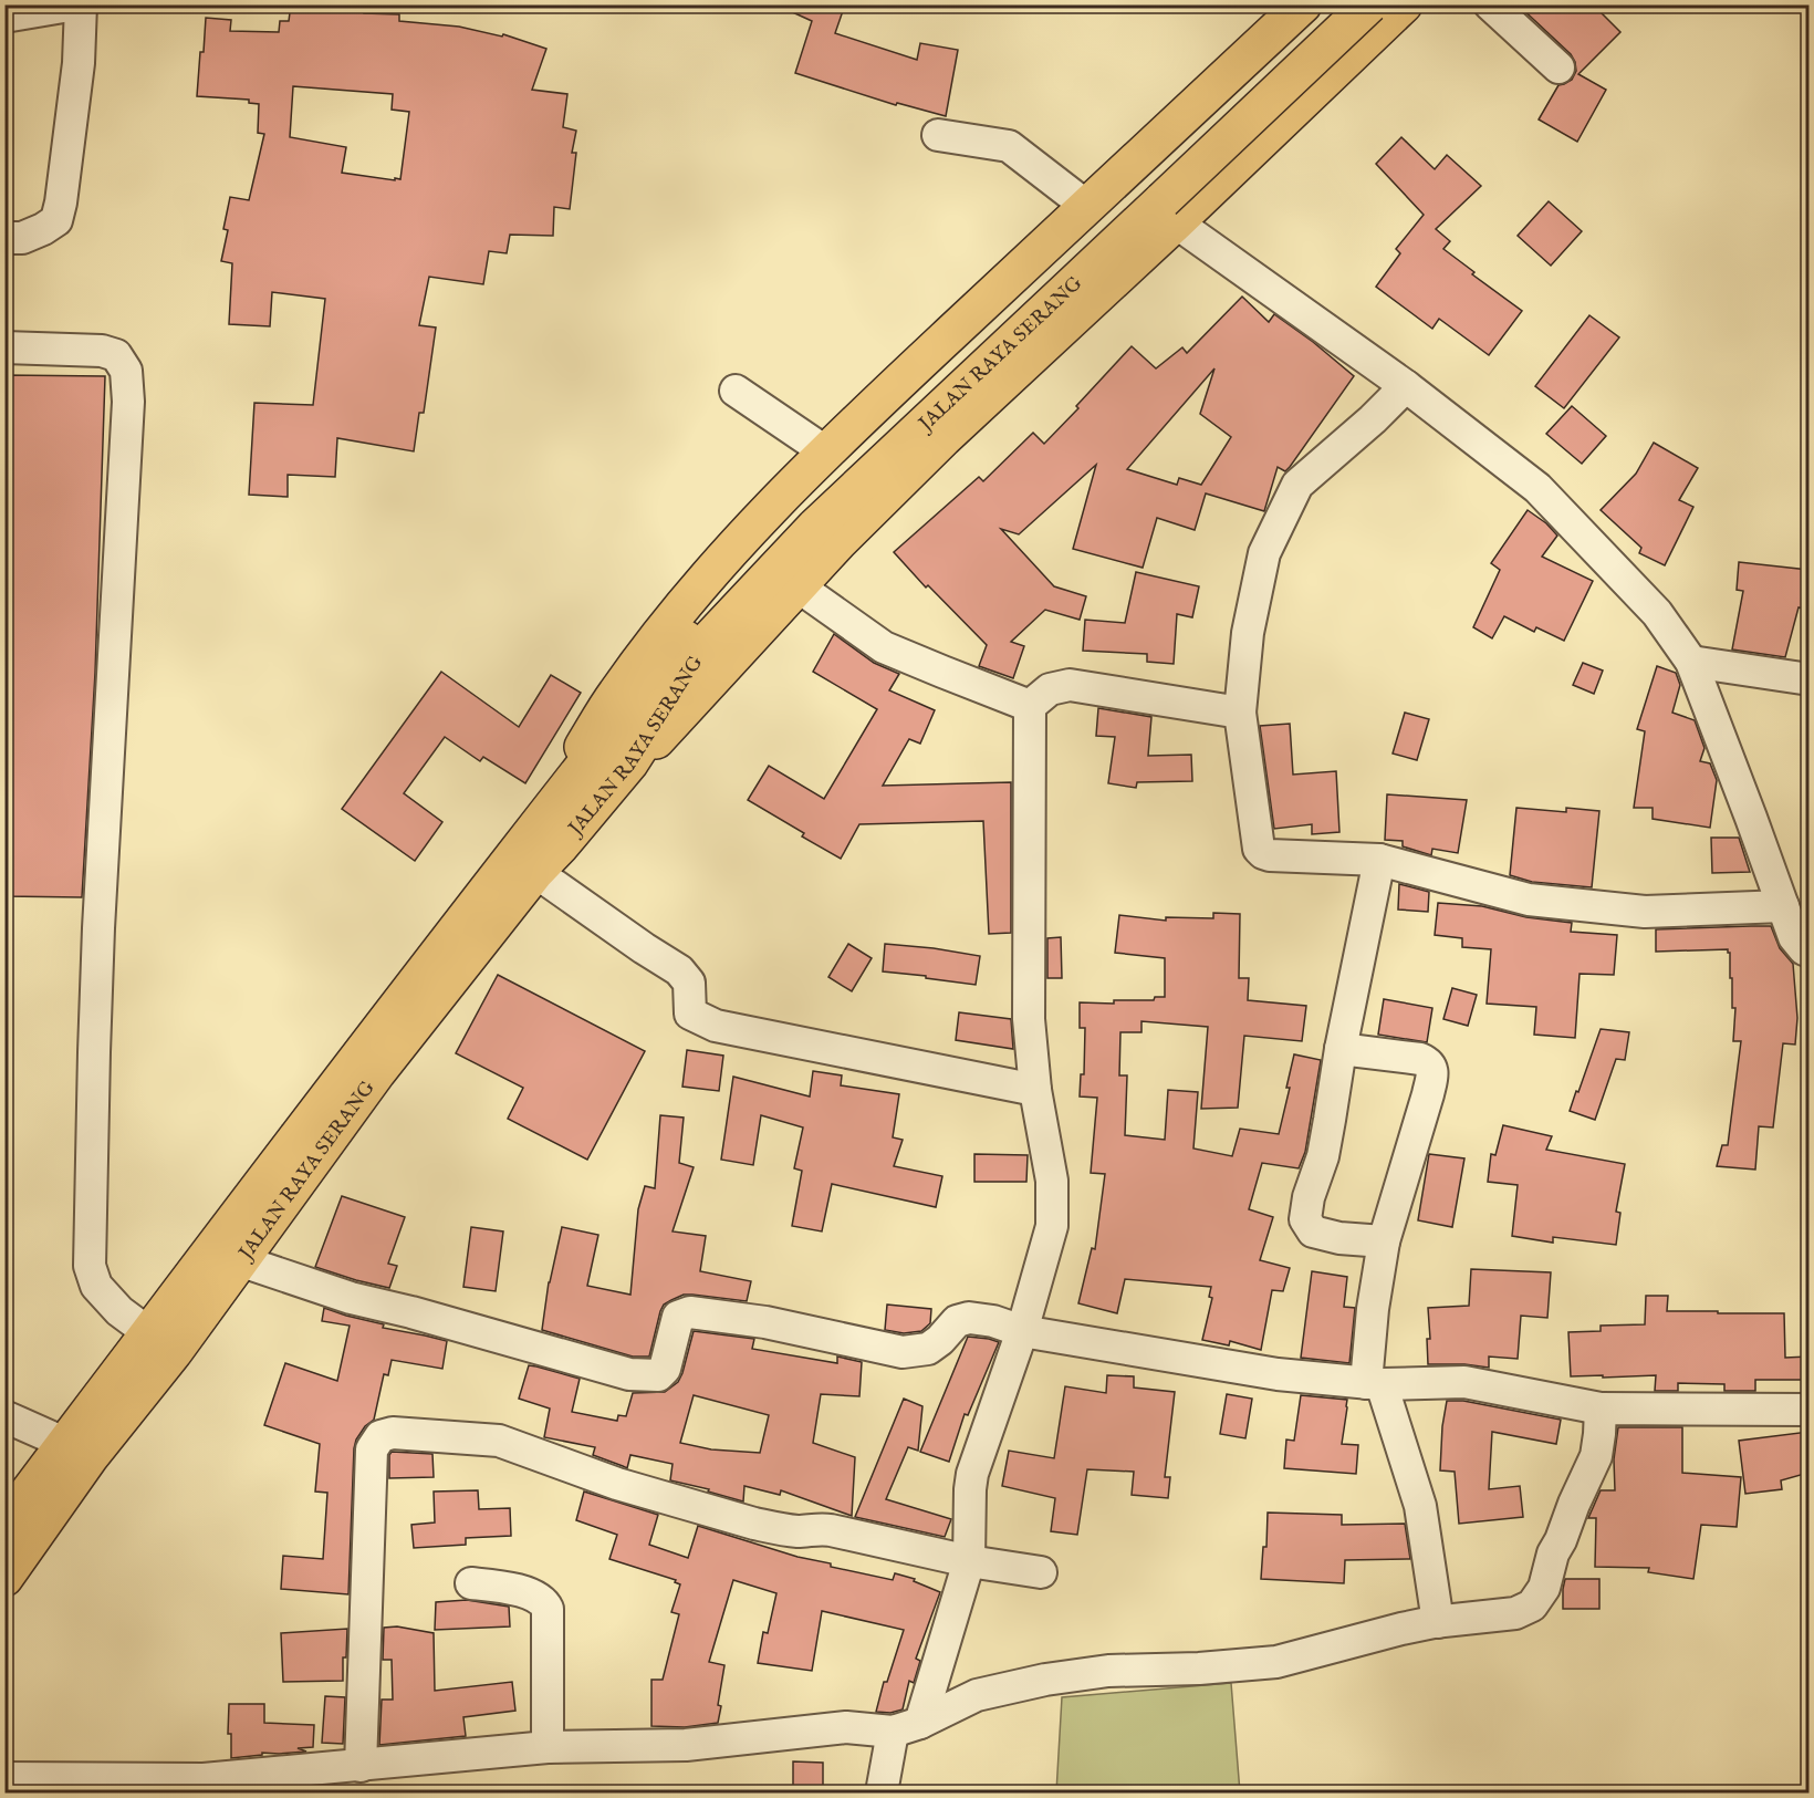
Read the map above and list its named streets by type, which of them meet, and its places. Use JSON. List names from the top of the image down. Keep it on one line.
{"streets":{"main road":["JALAN RAYA SERANG"]}}
